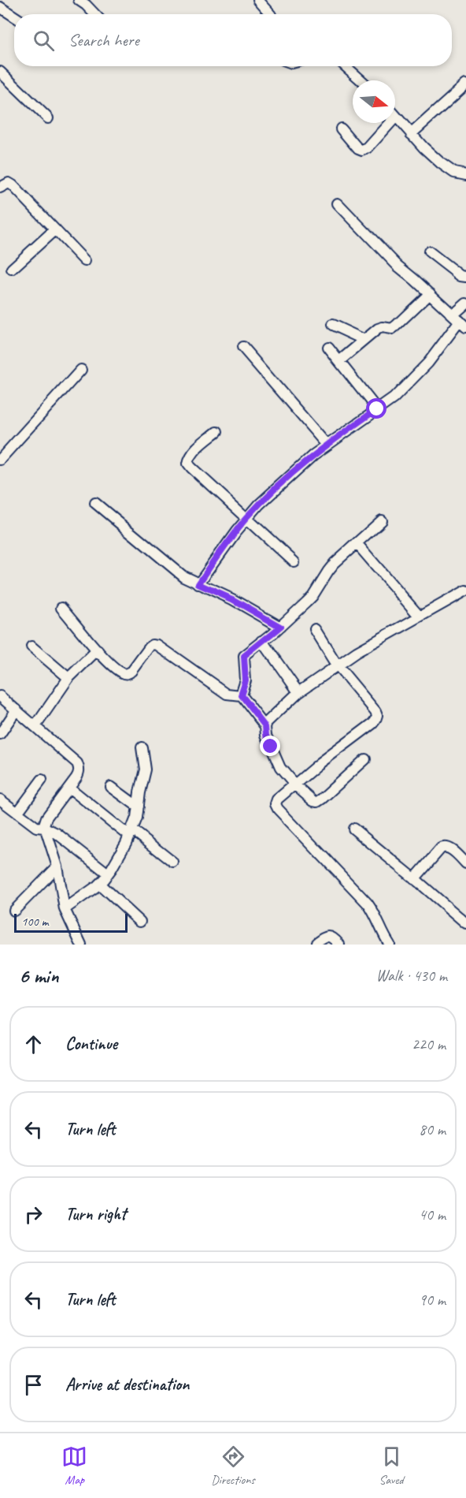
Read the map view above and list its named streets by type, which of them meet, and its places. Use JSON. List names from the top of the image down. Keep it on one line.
{"scale_bar":"100 m","north":"right","page":{"search":"Search here","scale":"100 m","heading":["6 min","Walk · 430 m"],"list":[["Continue","220 m"],["Turn left","80 m"],["Turn right","40 m"],["Turn left","90 m"],"Arrive at destination"],"nav":["Map","Directions","Saved"]}}
